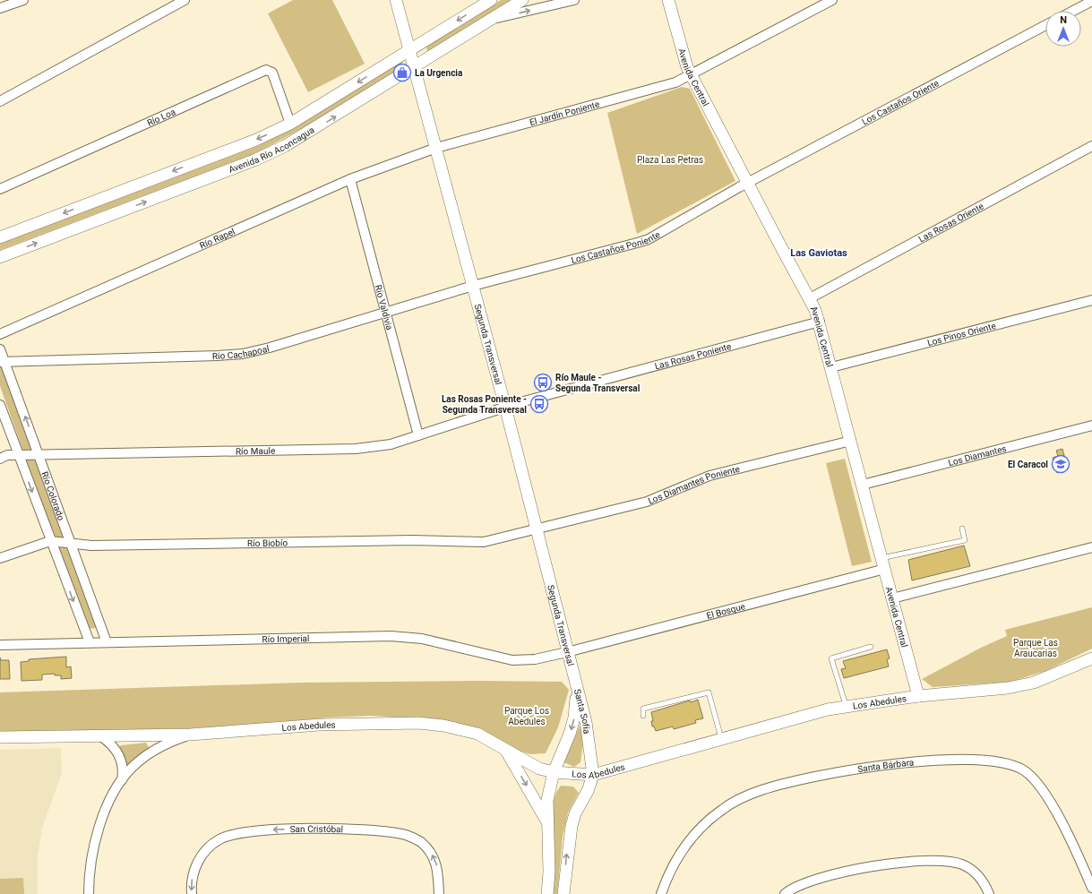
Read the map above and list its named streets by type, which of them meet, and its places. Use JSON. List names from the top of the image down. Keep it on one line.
{"streets":{"street":["Avenida Central","Los Castaños Oriente","El Jardín Poniente","Río Loa","Avenida Río Aconcagua","Las Rosas Oriente","Río Rapel","Los Castaños Poniente","Río Valdivia","Los Pinos Oriente","Segunda Transversal","Río Cachapoal","Las Rosas Poniente","Río Maule","Los Diamantes","Los Diamantes Poniente","Río Colorado","Río Biobío","El Bosque","Río Imperial","Los Abedules","Santa Sofía","Santa Bárbara","San Cristóbal"]},"crossings":[["Avenida Central","Los Castaños Oriente"],["Avenida Central","El Jardín Poniente"],["Avenida Central","Las Rosas Oriente"],["Avenida Central","Los Castaños Poniente"],["Avenida Central","Los Pinos Oriente"],["Avenida Central","Las Rosas Poniente"],["Avenida Central","Los Diamantes"],["Avenida Central","Los Diamantes Poniente"],["Avenida Central","El Bosque"],["Avenida Central","Los Abedules"],["Los Castaños Oriente","Los Castaños Poniente"],["El Jardín Poniente","Río Rapel"],["El Jardín Poniente","Segunda Transversal"],["Río Loa","Avenida Río Aconcagua"],["Avenida Río Aconcagua","Segunda Transversal"],["Río Rapel","Río Valdivia"],["Río Rapel","Segunda Transversal"],["Los Castaños Poniente","Segunda Transversal"],["Los Castaños Poniente","Río Cachapoal"],["Río Valdivia","Río Cachapoal"],["Río Valdivia","Río Maule"],["Segunda Transversal","Río Cachapoal"],["Segunda Transversal","Las Rosas Poniente"],["Segunda Transversal","Río Maule"],["Segunda Transversal","Los Diamantes Poniente"],["Segunda Transversal","Río Biobío"],["Segunda Transversal","El Bosque"],["Segunda Transversal","Río Imperial"],["Segunda Transversal","Santa Sofía"],["Río Cachapoal","Río Colorado"],["Las Rosas Poniente","Río Maule"],["Río Maule","Río Colorado"],["Los Diamantes Poniente","Río Biobío"],["Río Colorado","Río Biobío"],["Río Colorado","Río Imperial"],["El Bosque","Río Imperial"],["Los Abedules","Santa Sofía"]],"districts":["Las Gaviotas"],"parks":["Plaza Las Petras","Parque Las Araucarias","Parque Los Abedules"],"places":{"shop":["La Urgencia"],"bus stop":["Río Maule - Segunda Transversal","Las Rosas Poniente - Segunda Transversal"],"school or university":["El Caracol"]},"north":"top"}
